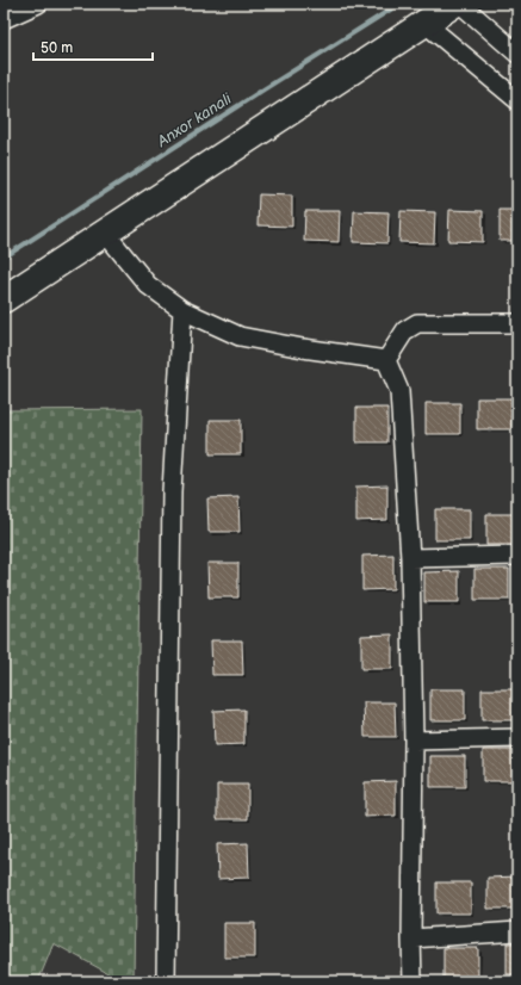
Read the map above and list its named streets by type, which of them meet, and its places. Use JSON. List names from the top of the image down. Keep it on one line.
{"water":["Anxor kanali"],"scale_bar":"50 m"}
